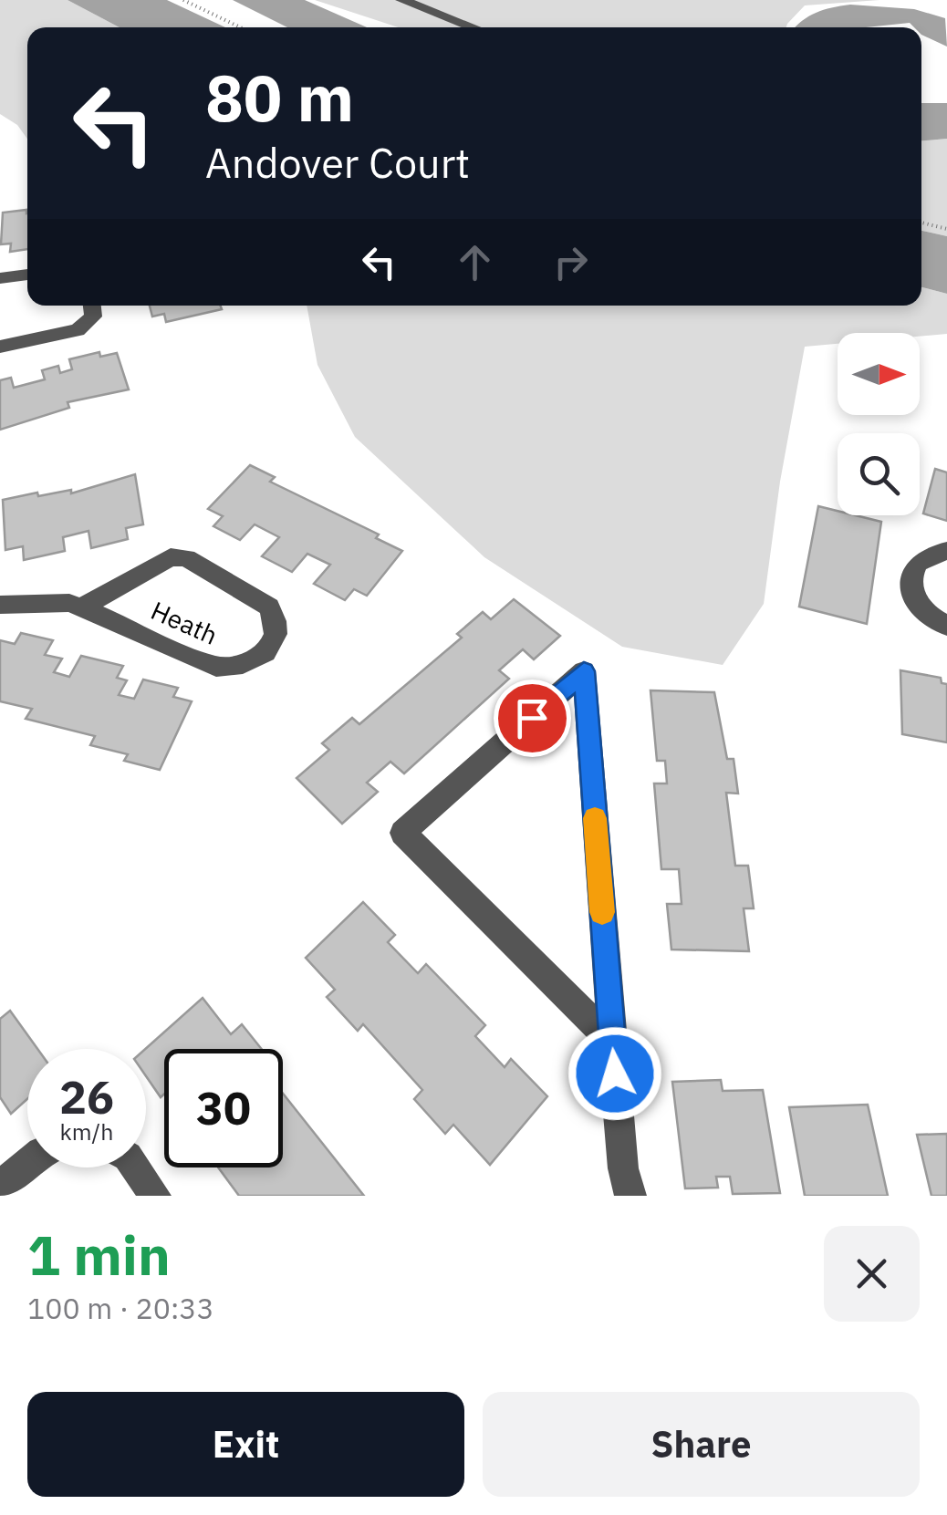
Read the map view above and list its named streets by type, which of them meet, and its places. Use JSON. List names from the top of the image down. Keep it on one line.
{"streets":{"street":["Heath"]},"north":"right","page":{"turn":["80 m","Andover Court"],"speed":"26 km/h","limit":"30","heading":["1 min","100 m · 20:33"],"buttons":["Exit","Share"]}}
